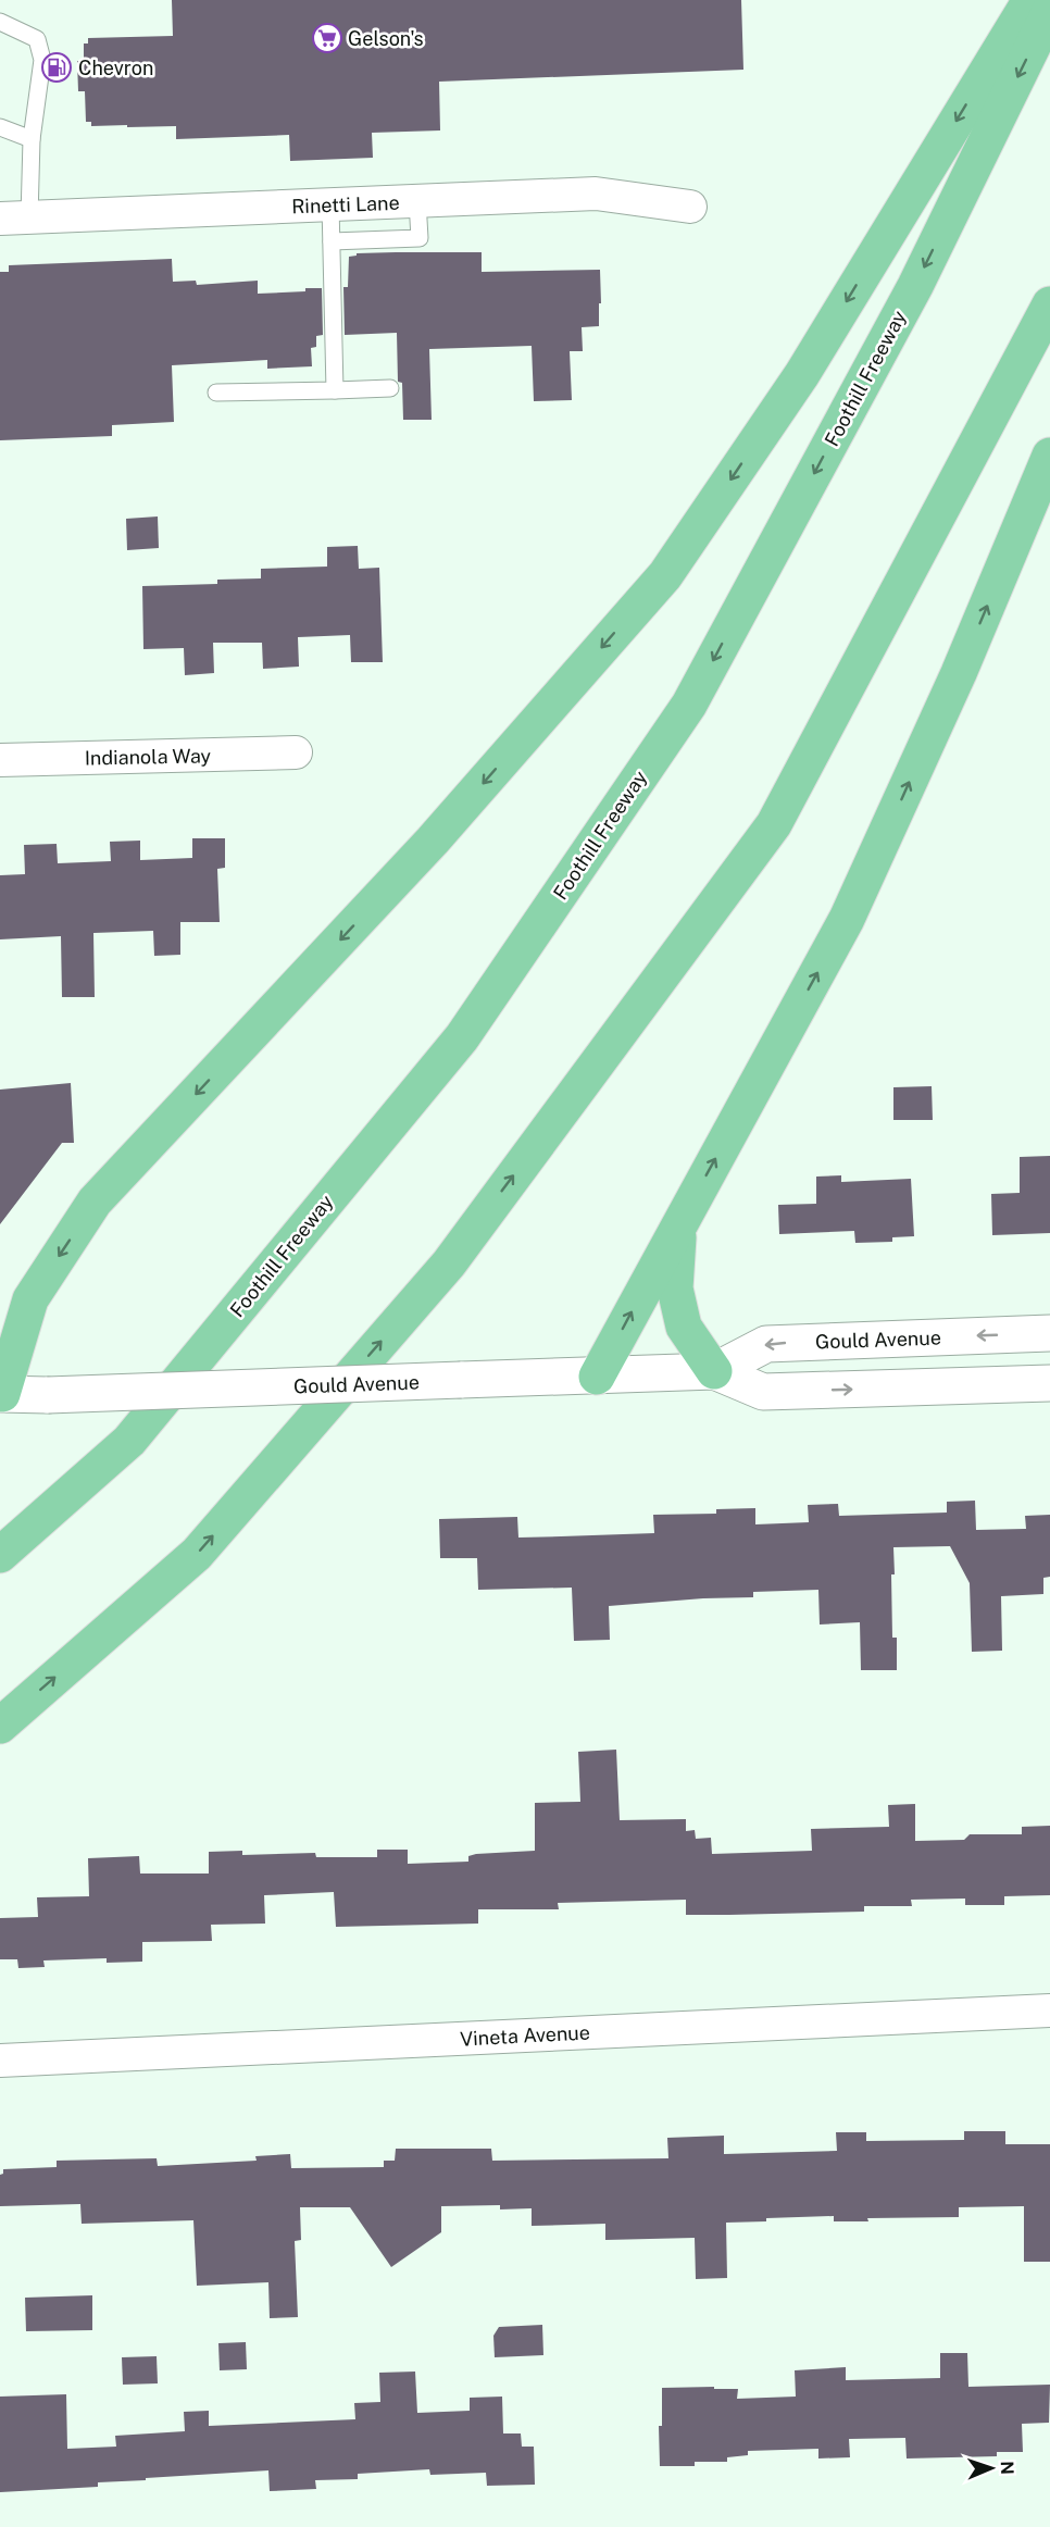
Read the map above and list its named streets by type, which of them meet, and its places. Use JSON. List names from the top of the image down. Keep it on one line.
{"streets":{"highway":["Foothill Freeway"],"street":["Rinetti Lane","Indianola Way","Gould Avenue","Vineta Avenue"]},"places":{"supermarket":["Gelson's"],"fuel station":["Chevron"]},"north":"right"}
